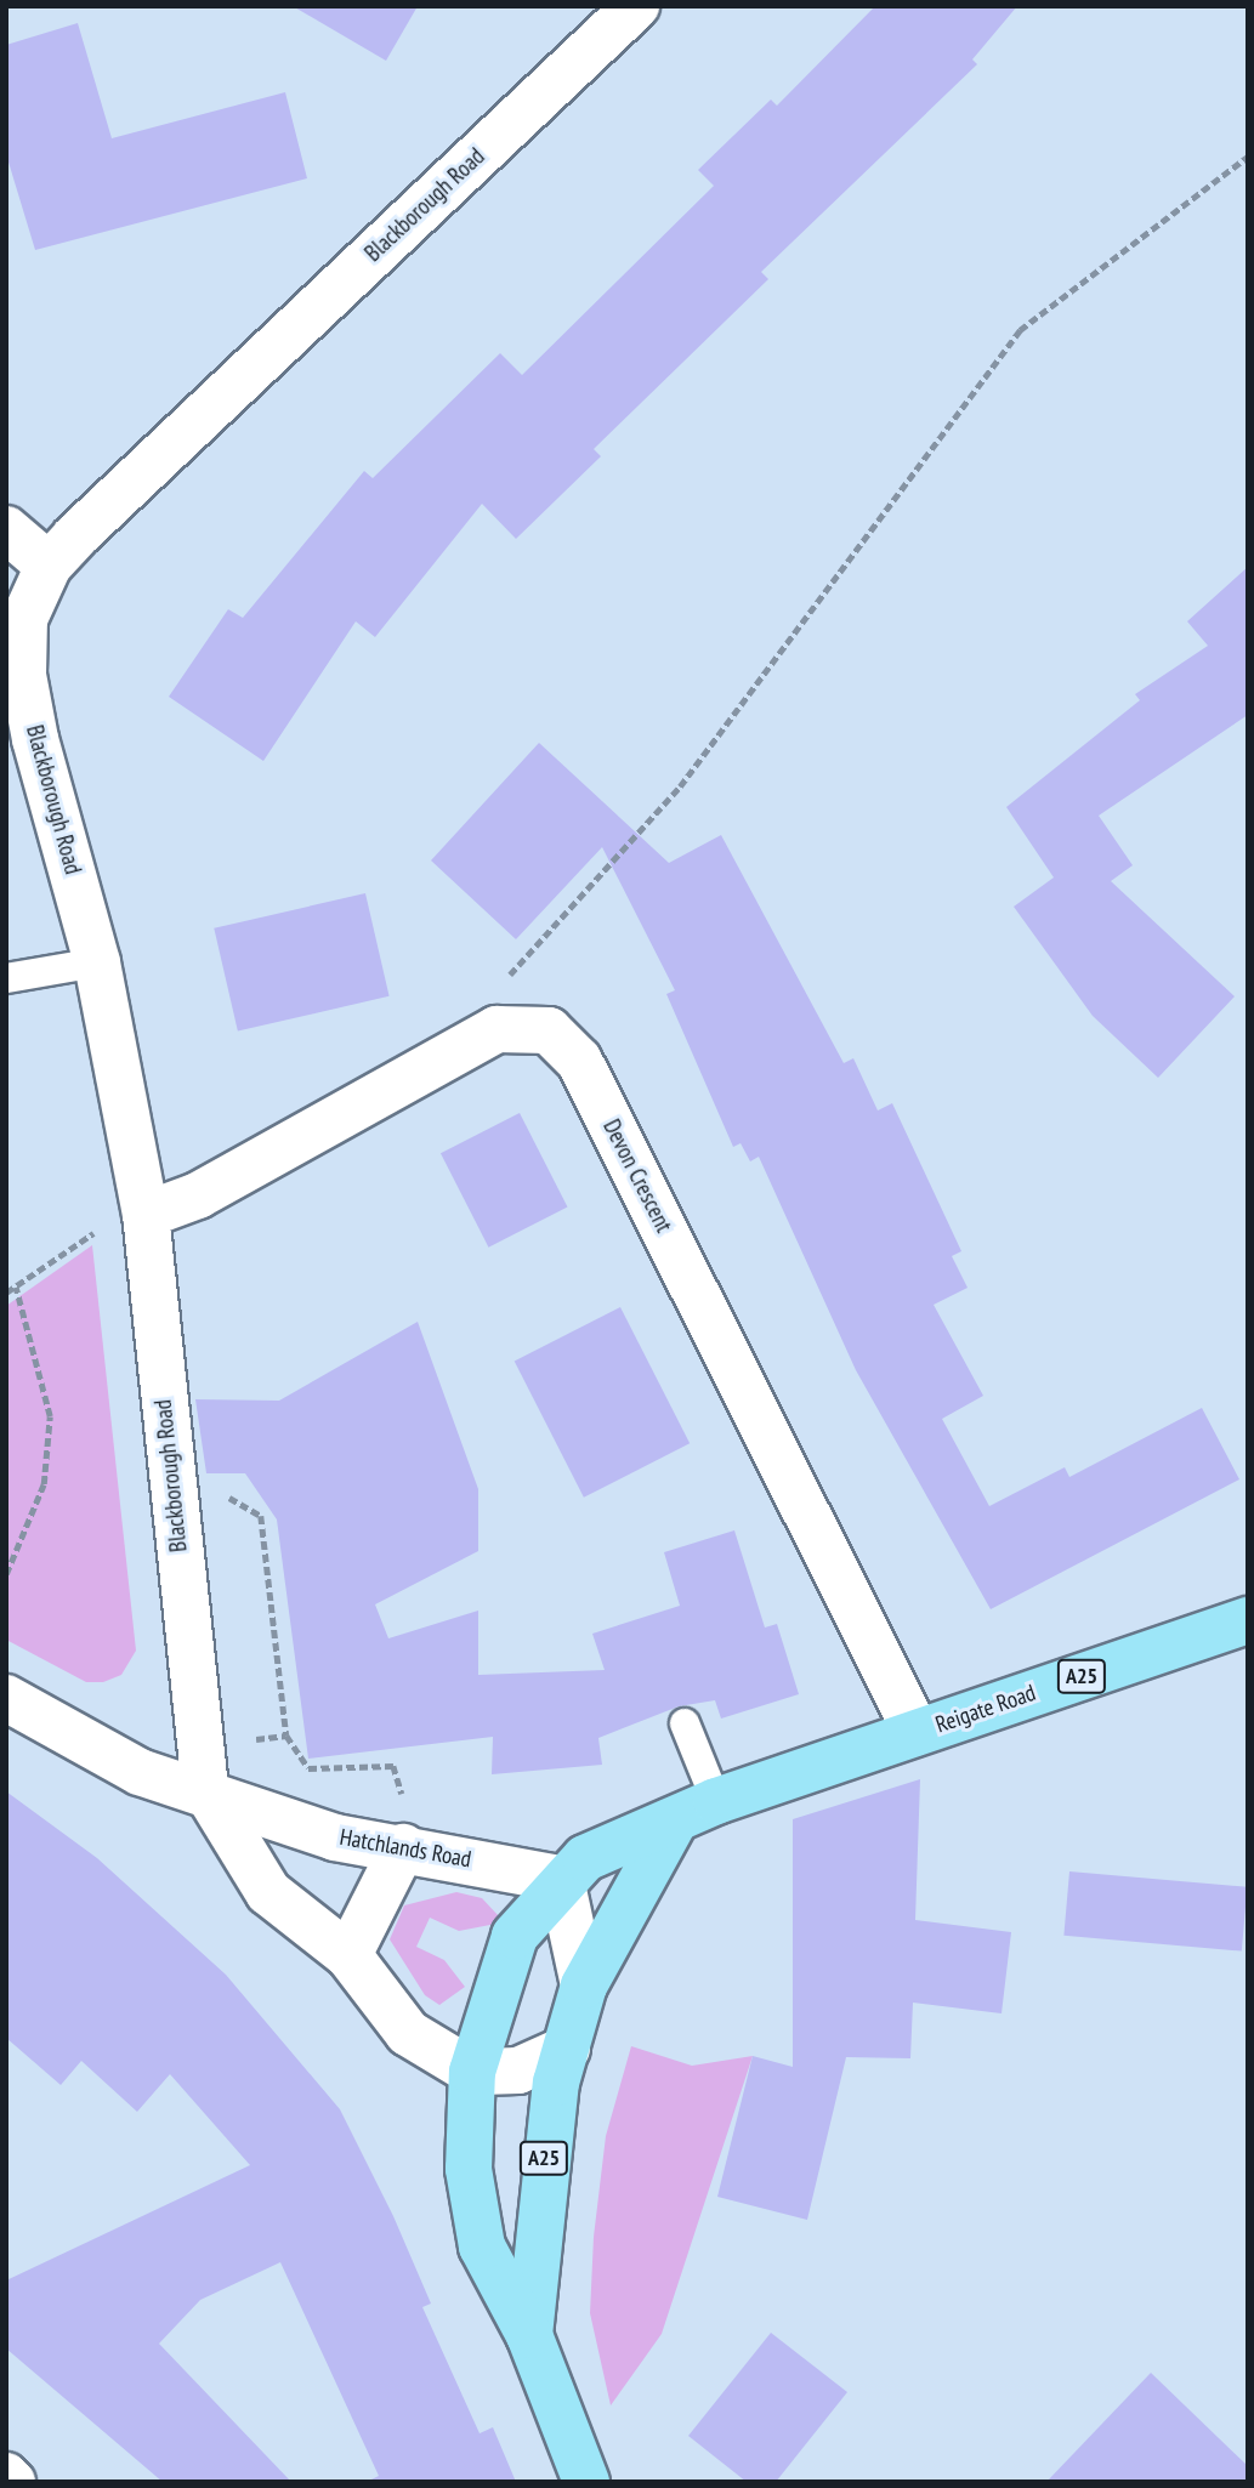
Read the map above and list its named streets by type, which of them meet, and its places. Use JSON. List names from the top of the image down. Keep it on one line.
{"streets":{"main road":["Blackborough Road","Devon Crescent","A25","Reigate Road","Hatchlands Road"]},"crossings":[["Blackborough Road","Hatchlands Road"],["Devon Crescent","A25"],["Devon Crescent","Reigate Road"],["A25","Reigate Road"],["A25","Hatchlands Road"]]}
